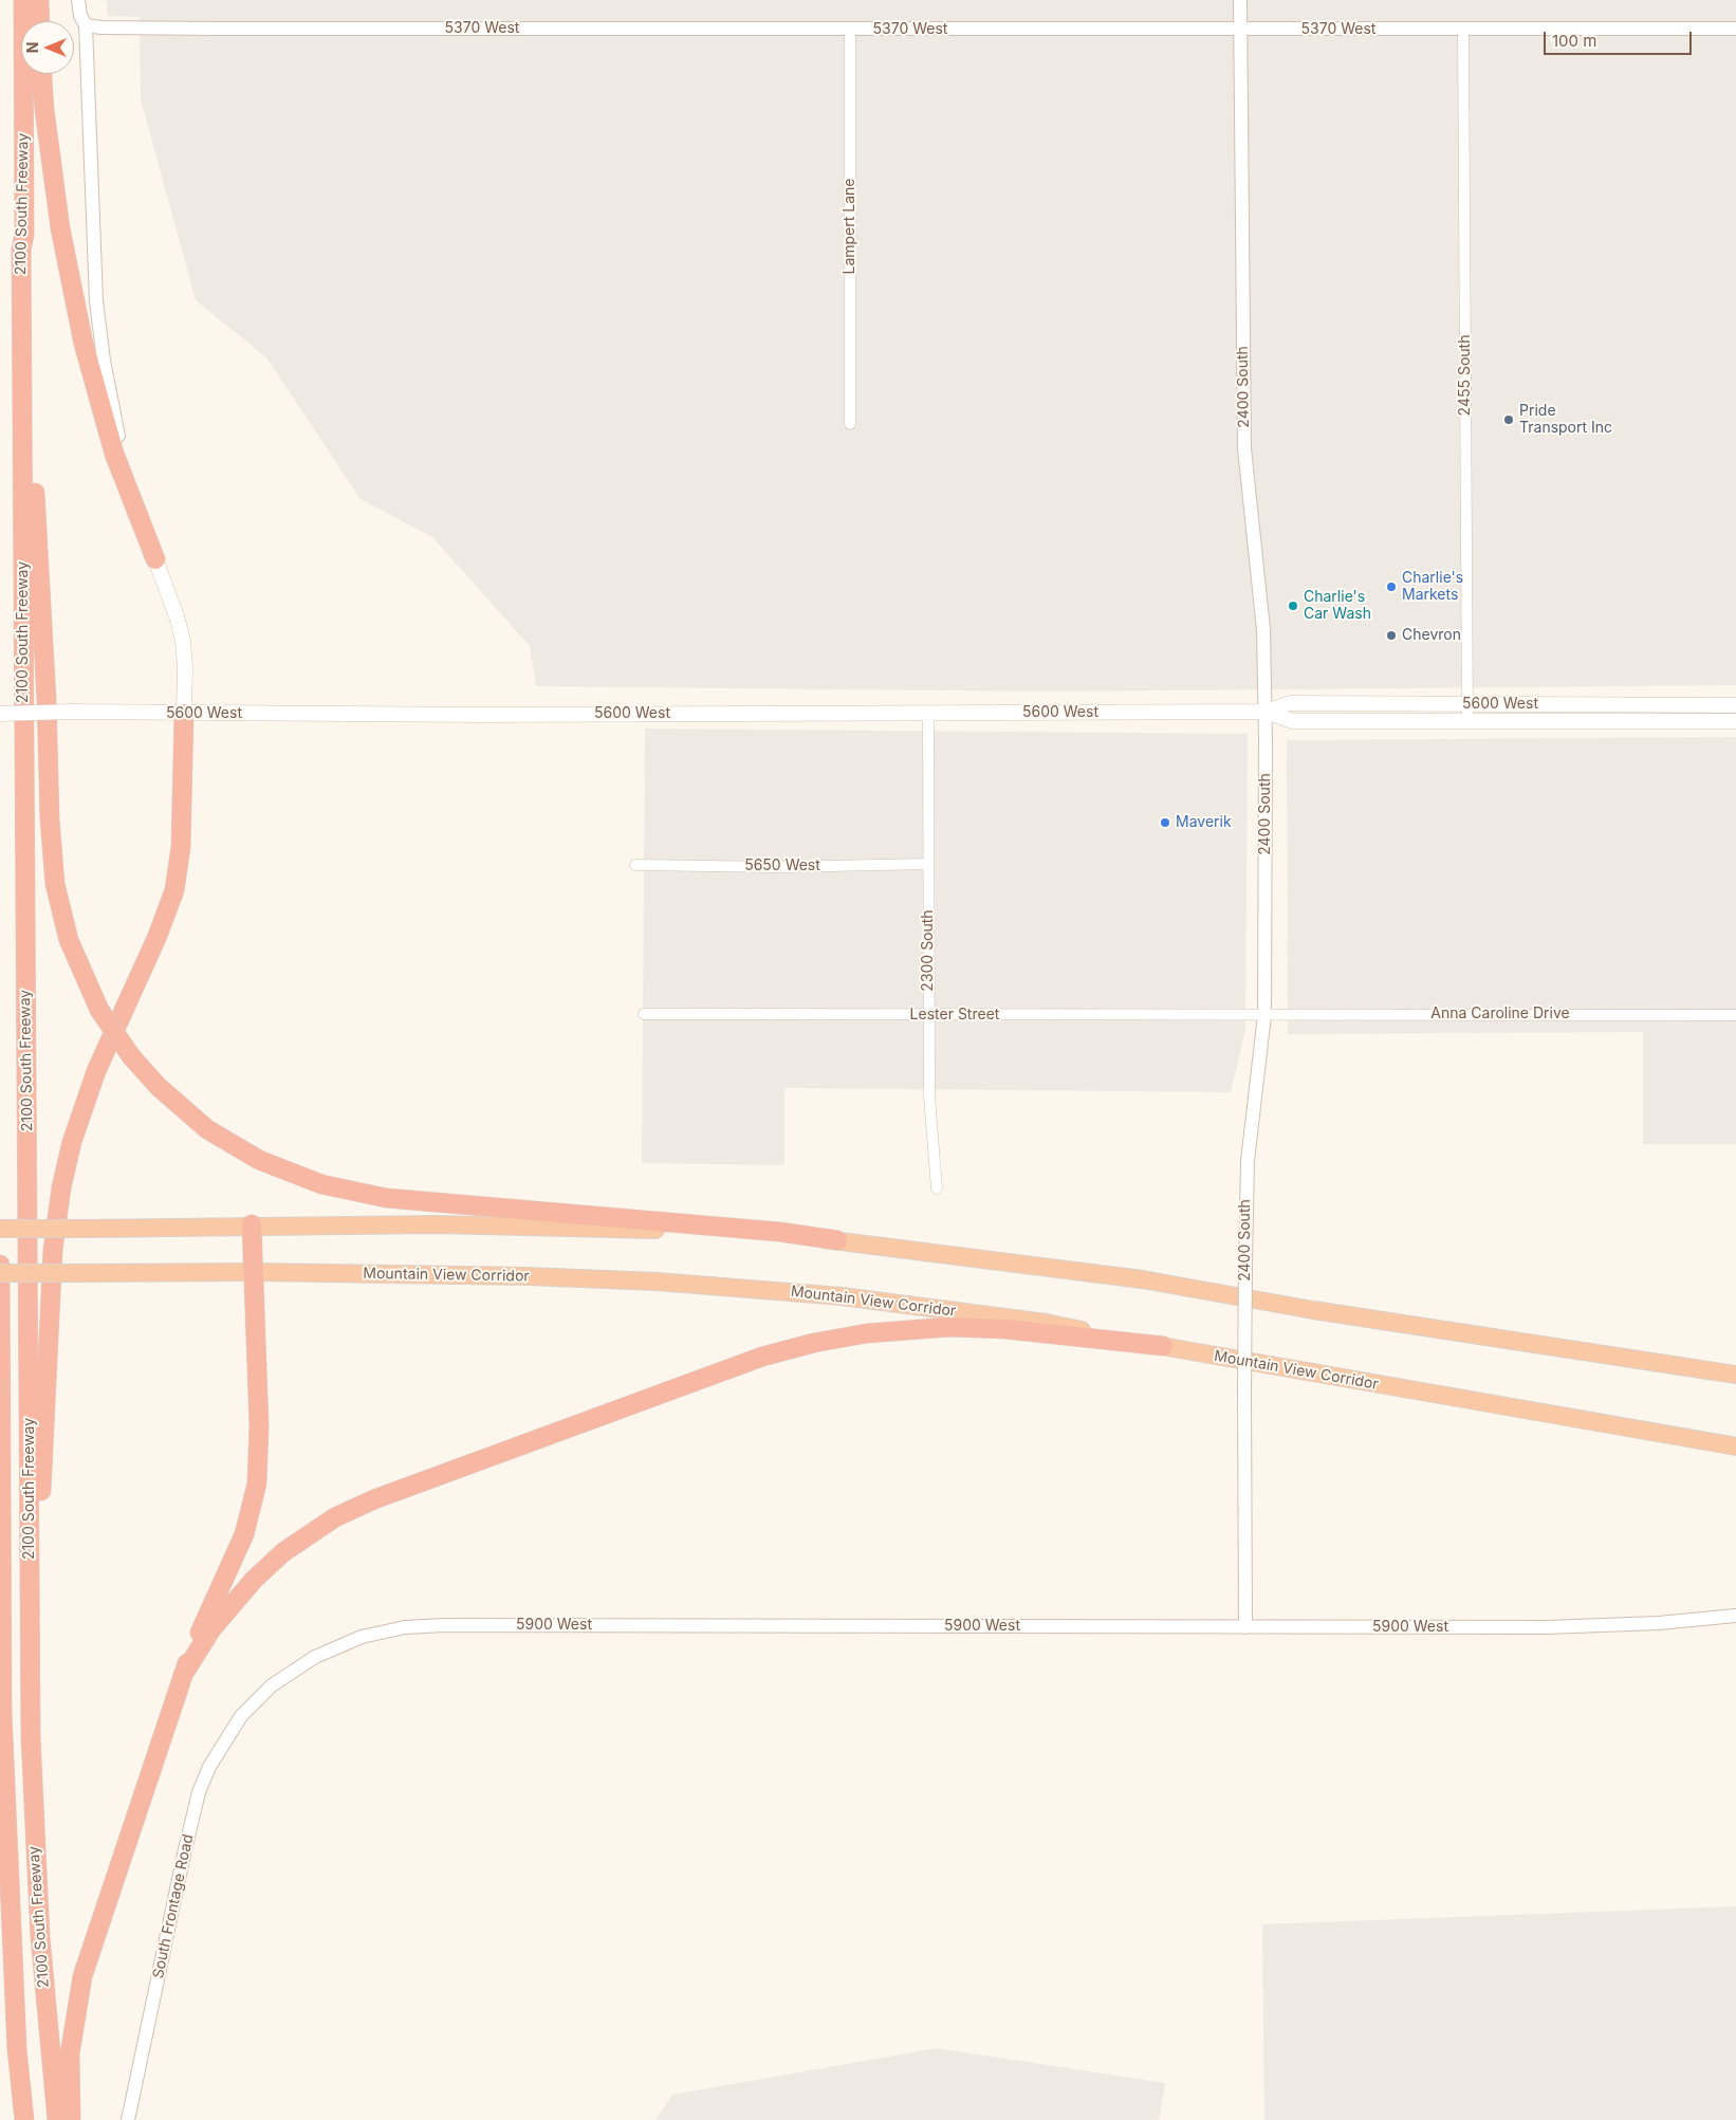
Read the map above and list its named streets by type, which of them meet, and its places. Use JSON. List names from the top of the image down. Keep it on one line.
{"streets":{"highway":["2100 South Freeway","Mountain View Corridor"],"main road":["5600 West"],"street":["5370 West","Lampert Lane","2455 South","2400 South","5650 West","2300 South","Anna Caroline Drive","Lester Street","5900 West","South Frontage Road"]},"crossings":[["5370 West","Lampert Lane"],["5370 West","2455 South"],["5370 West","2400 South"],["2455 South","5600 West"],["2400 South","5600 West"],["2400 South","Anna Caroline Drive"],["2400 South","Lester Street"],["2400 South","5900 West"],["5600 West","2300 South"],["5650 West","2300 South"],["2300 South","Lester Street"],["Anna Caroline Drive","Lester Street"],["5900 West","South Frontage Road"]],"places":["Pride Transport Inc","Charlie's Markets","Charlie's Car Wash","Chevron","Maverik"],"scale_bar":"100 m","north":"left"}
